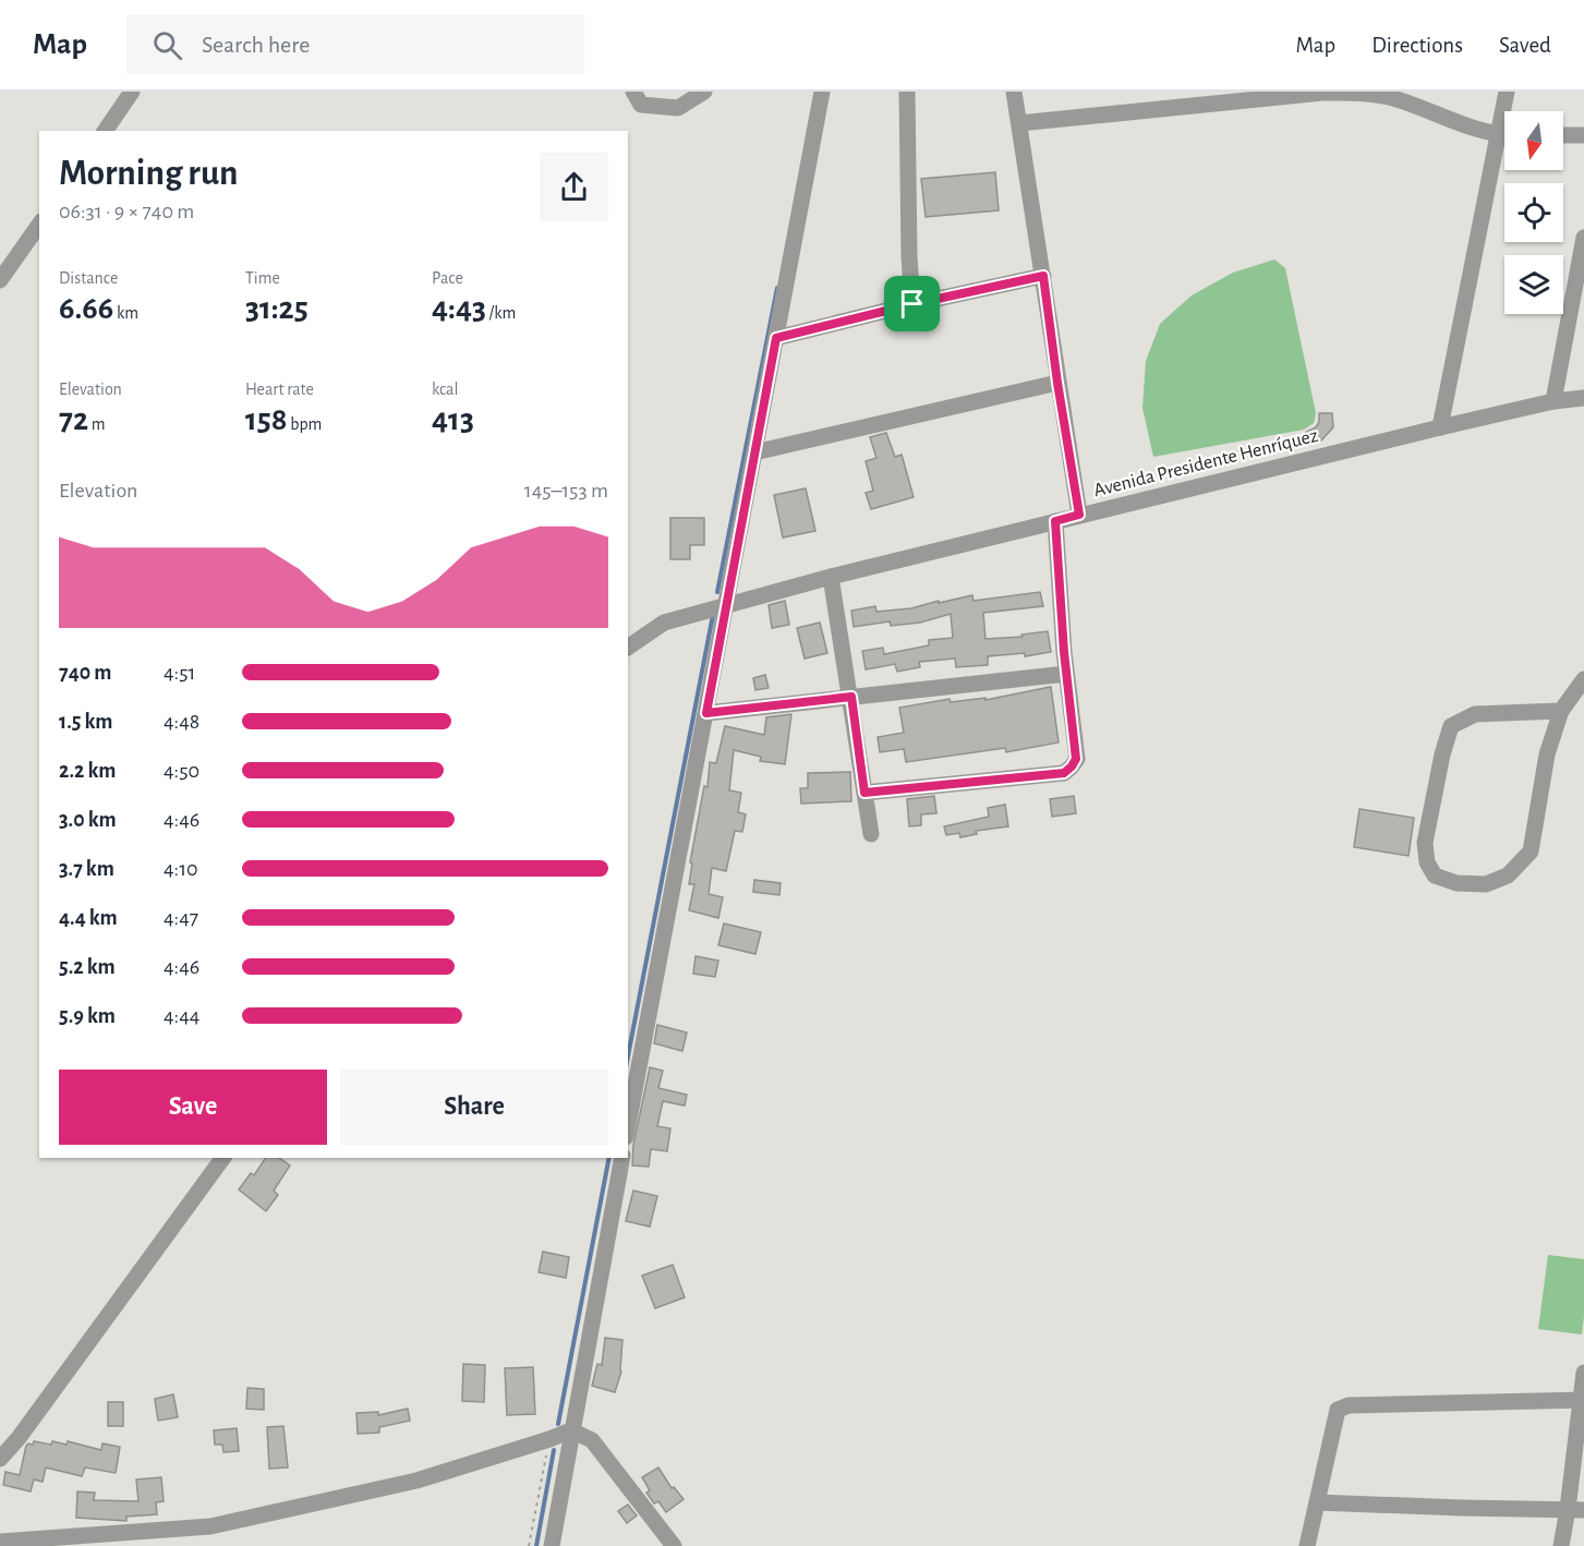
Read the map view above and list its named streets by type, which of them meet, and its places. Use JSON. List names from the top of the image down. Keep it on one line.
{"streets":{"street":["Avenida Presidente Henríquez"]},"north":"bottom","page":{"header":"Map","search":"Search here","nav":["Map","Directions","Saved"],"heading":["Morning run","06:31 · 9 × 740 m"],"stats":[["Distance","6.66 km"],["Time","31:25"],["Pace","4:43 /km"],["Elevation","72 m"],["Heart rate","158 bpm"],["kcal","413"]],"chart":["Elevation","145–153 m"],"list":[{"name":"740 m","note":"4:51"},{"name":"1.5 km","note":"4:48"},{"name":"2.2 km","note":"4:50"},{"name":"3.0 km","note":"4:46"},{"name":"3.7 km","note":"4:10"},{"name":"4.4 km","note":"4:47"},{"name":"5.2 km","note":"4:46"},{"name":"5.9 km","note":"4:44"}],"buttons":["Save","Share"]}}
